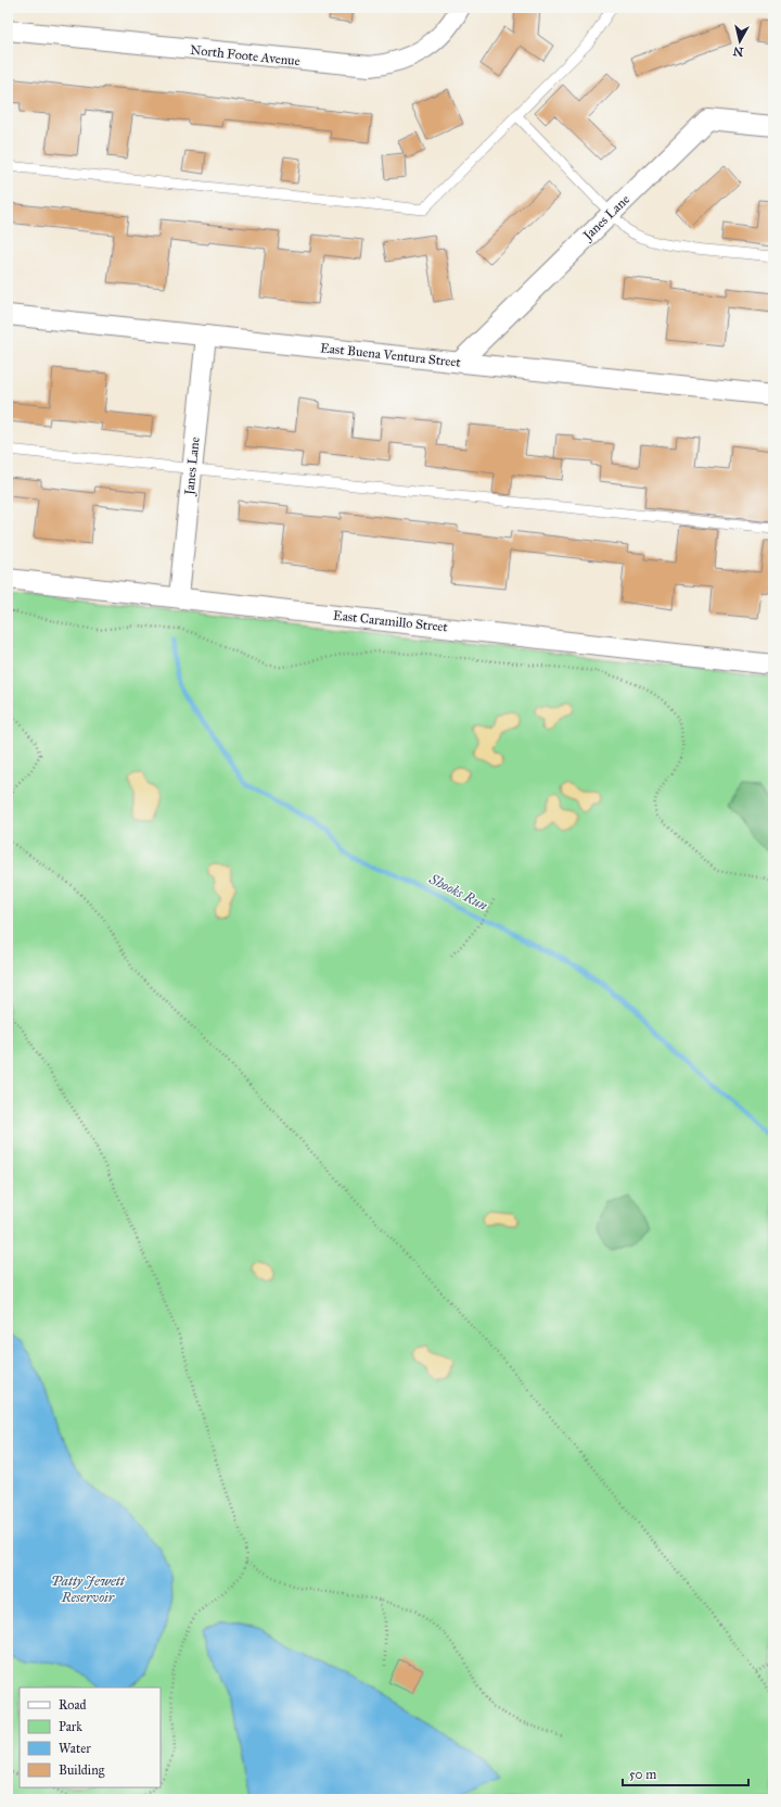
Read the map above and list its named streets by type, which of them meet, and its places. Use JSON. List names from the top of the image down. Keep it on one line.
{"streets":{"street":["North Foote Avenue","Janes Lane","East Buena Ventura Street","East Caramillo Street"]},"crossings":[["Janes Lane","East Buena Ventura Street"],["Janes Lane","East Caramillo Street"]],"water":["Shooks Run","Patty Jewett Reservoir"],"legend":["Road","Park","Water","Building"],"scale_bar":"50 m","north":"bottom"}
